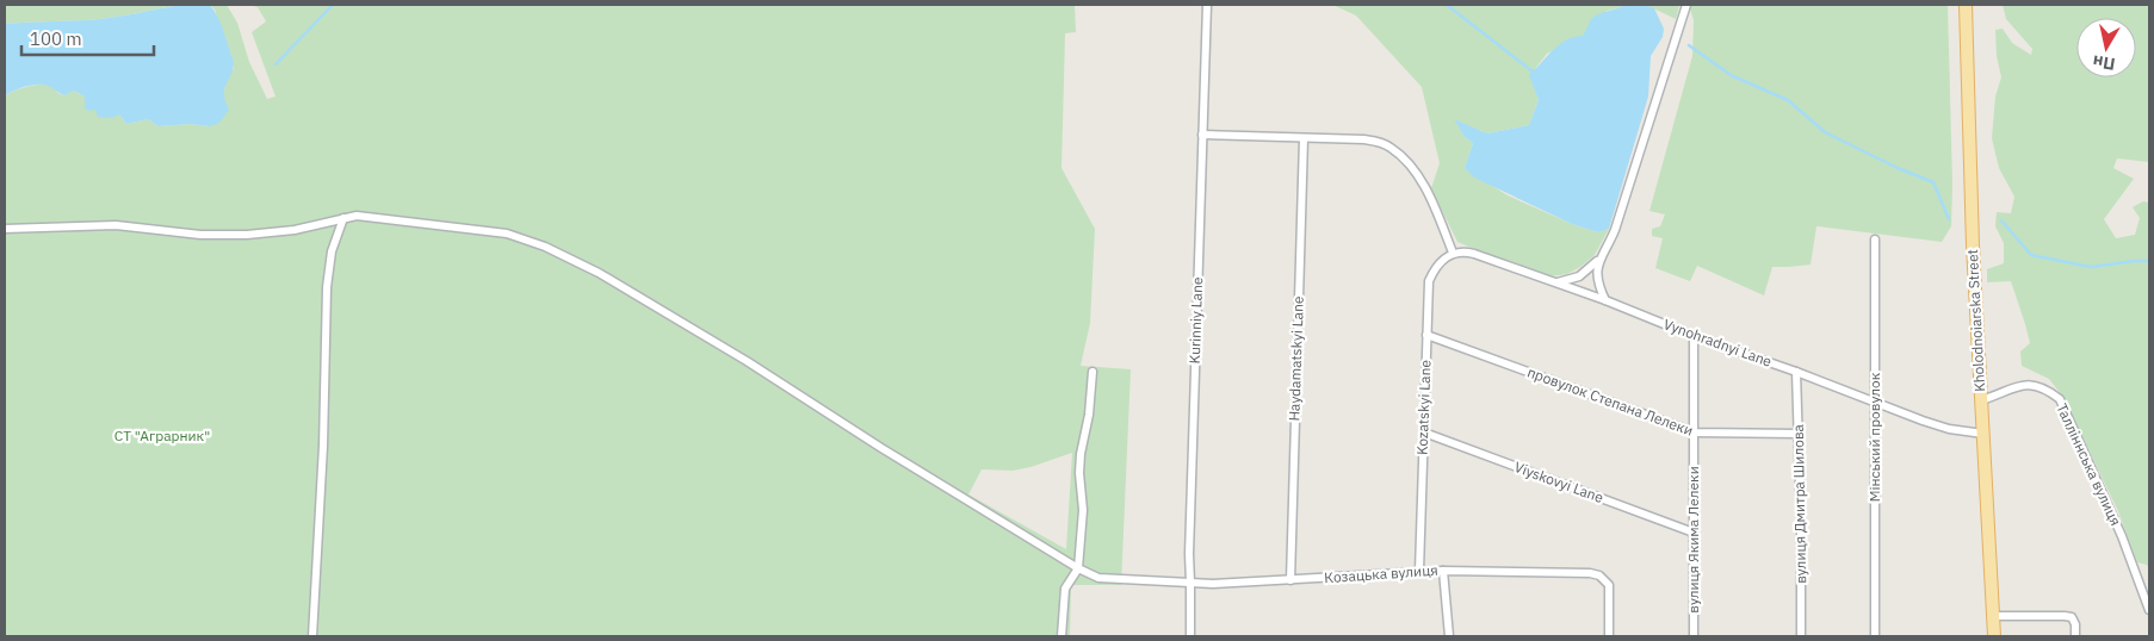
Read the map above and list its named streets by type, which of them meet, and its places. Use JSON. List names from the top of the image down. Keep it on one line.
{"streets":{"main road":["Kholodnoiarska Street"],"street":["Kurinniy Lane","Vynohradnyi Lane","Haydamatskyi Lane","провулок Степана Лелеки","Kozatskyi Lane","Мінський провулок","Талліннська вулиця","Viyskovyi Lane","вулиця Дмитра Шилова","вулиця Якима Лелеки","Козацька вулиця"]},"crossings":[["Kurinniy Lane","Козацька вулиця"],["Kholodnoiarska Street","Vynohradnyi Lane"],["Kholodnoiarska Street","Талліннська вулиця"],["Vynohradnyi Lane","Kozatskyi Lane"],["Vynohradnyi Lane","Мінський провулок"],["Vynohradnyi Lane","вулиця Дмитра Шилова"],["Vynohradnyi Lane","вулиця Якима Лелеки"],["Haydamatskyi Lane","Козацька вулиця"],["провулок Степана Лелеки","Kozatskyi Lane"],["провулок Степана Лелеки","вулиця Дмитра Шилова"],["провулок Степана Лелеки","вулиця Якима Лелеки"],["Kozatskyi Lane","Viyskovyi Lane"],["Kozatskyi Lane","Козацька вулиця"],["Viyskovyi Lane","вулиця Якима Лелеки"]],"parks":["СТ \"Аграрник\""],"scale_bar":"100 m","north":"bottom"}
